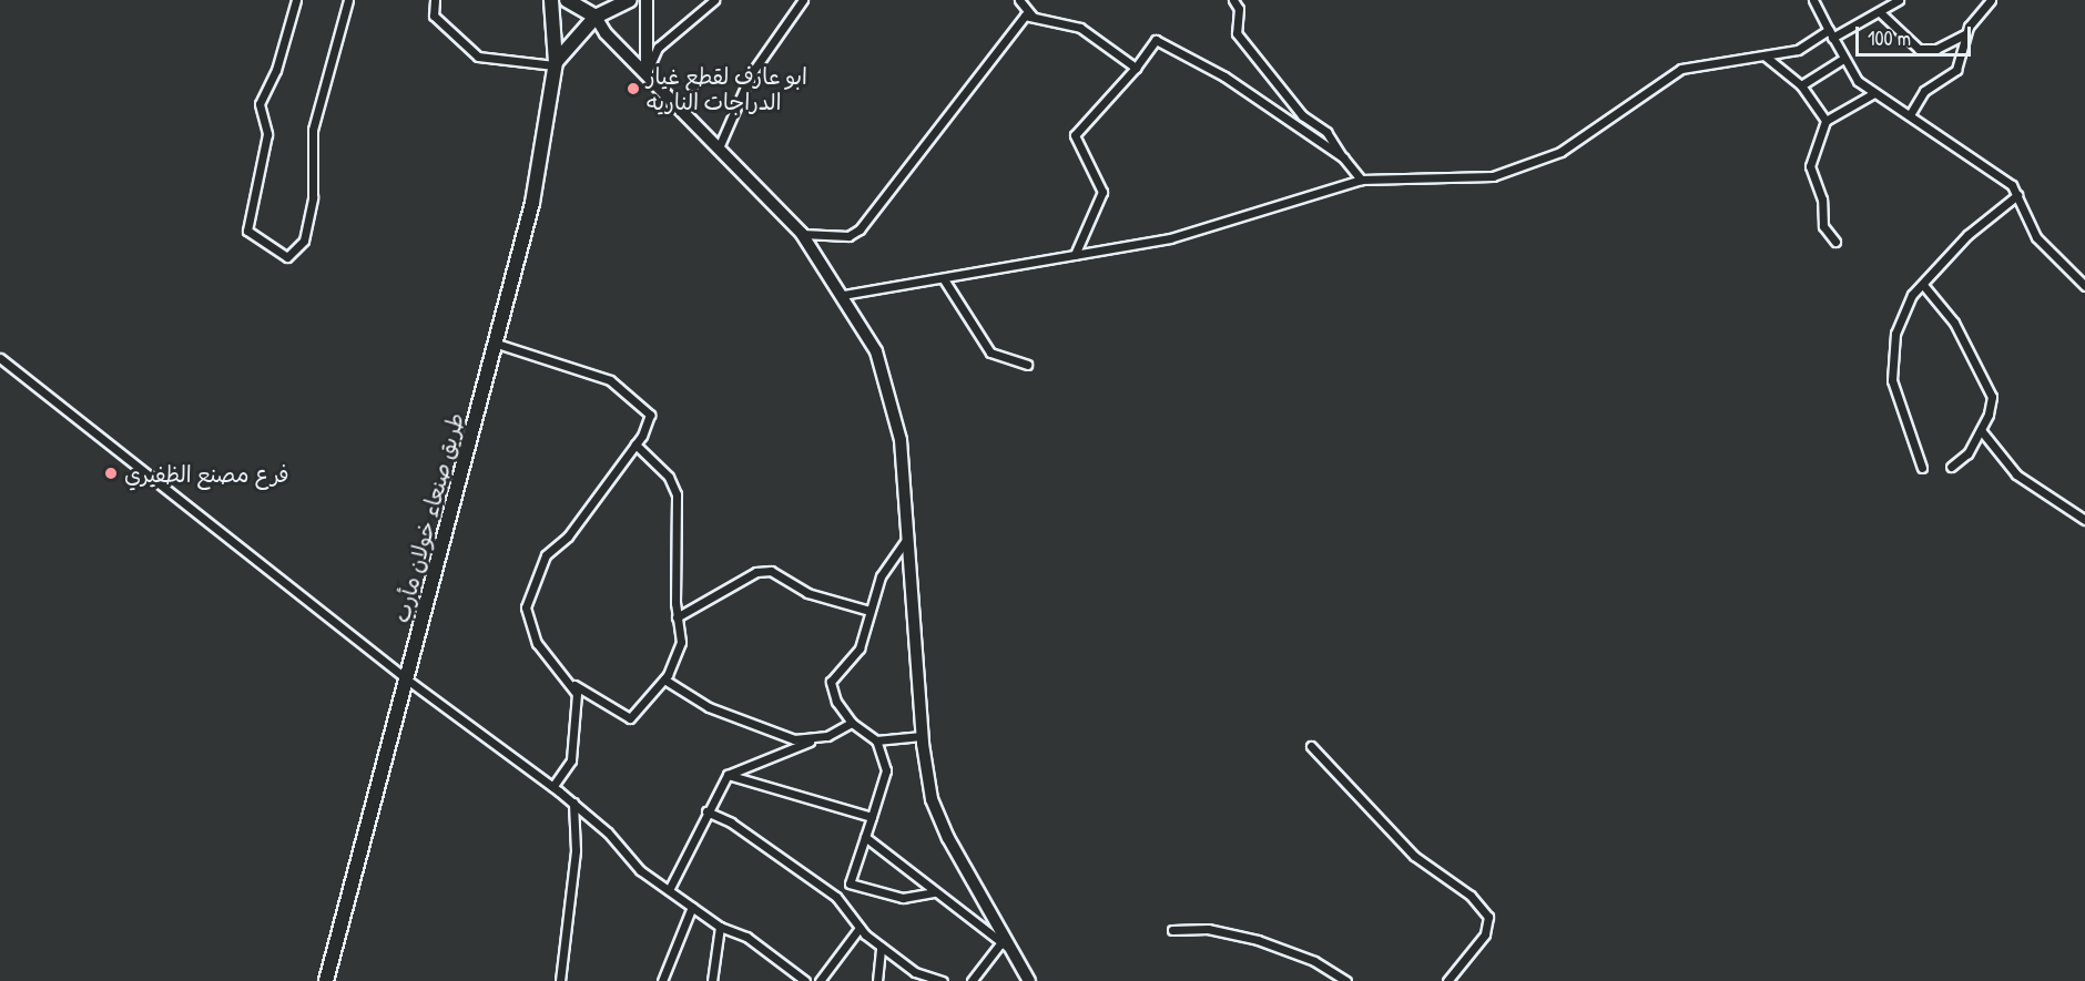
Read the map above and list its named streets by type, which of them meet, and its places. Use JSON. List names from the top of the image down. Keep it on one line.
{"streets":{"main road":["طريق صنعاء خولان مأرب"]},"places":["ابو عارف لقطع غيار الدراجات الناريه","فرع مصنع الظفيري"],"scale_bar":"100 m"}
